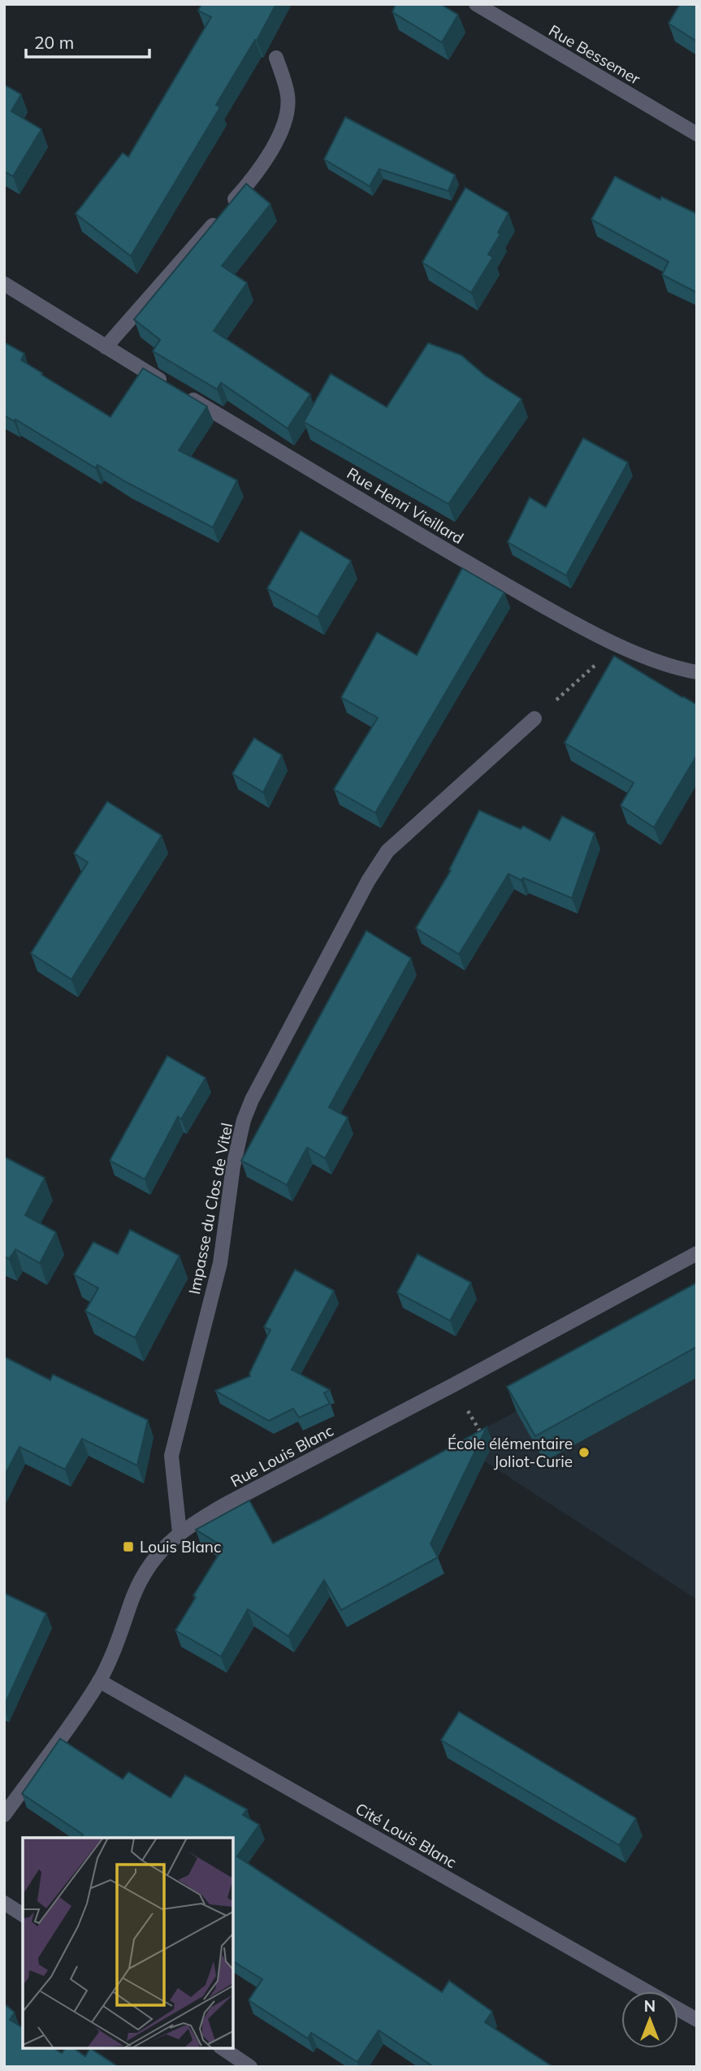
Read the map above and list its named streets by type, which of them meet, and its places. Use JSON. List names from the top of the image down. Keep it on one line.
{"streets":{"street":["Rue Bessemer","Rue Henri Vieillard","Impasse du Clos de Vitel","Rue Louis Blanc","Cité Louis Blanc"]},"crossings":[["Impasse du Clos de Vitel","Rue Louis Blanc"],["Rue Louis Blanc","Cité Louis Blanc"]],"places":{"other":["École élémentaire Joliot-Curie"],"transit":["Louis Blanc"]},"scale_bar":"20 m","north":"top"}
